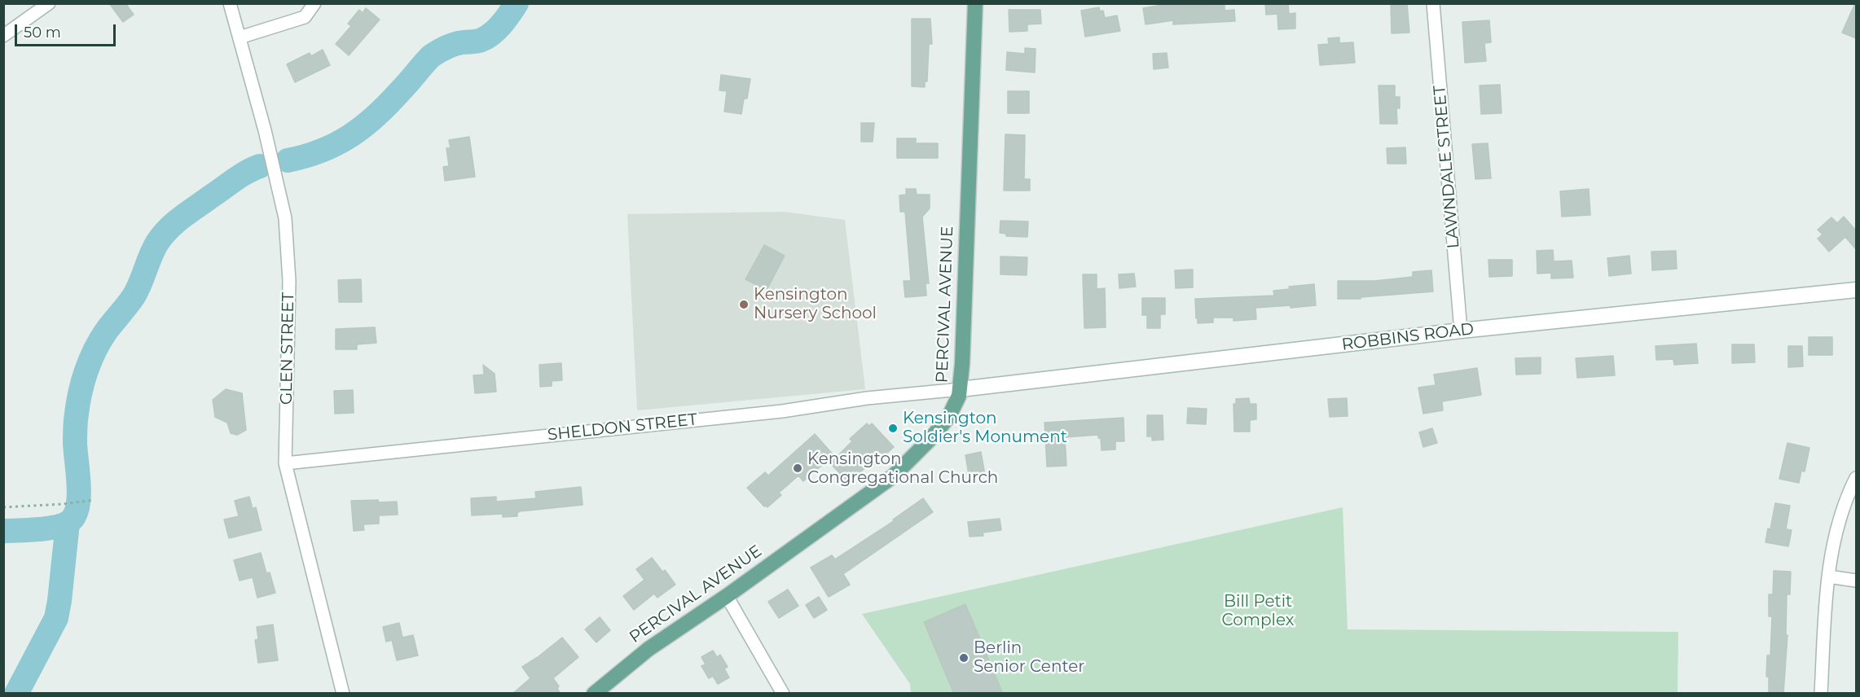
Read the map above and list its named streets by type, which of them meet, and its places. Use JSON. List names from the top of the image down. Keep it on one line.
{"streets":{"main road":["PERCIVAL AVENUE"],"street":["LAWNDALE STREET","ROBBINS ROAD","GLEN STREET","SHELDON STREET"]},"crossings":[["LAWNDALE STREET","ROBBINS ROAD"],["PERCIVAL AVENUE","ROBBINS ROAD"],["PERCIVAL AVENUE","SHELDON STREET"],["ROBBINS ROAD","SHELDON STREET"],["GLEN STREET","SHELDON STREET"]],"parks":["Bill Petit Complex"],"places":["Kensington Nursery School","Kensington Soldier's Monument","Kensington Congregational Church","Berlin Senior Center"],"scale_bar":"50 m"}
